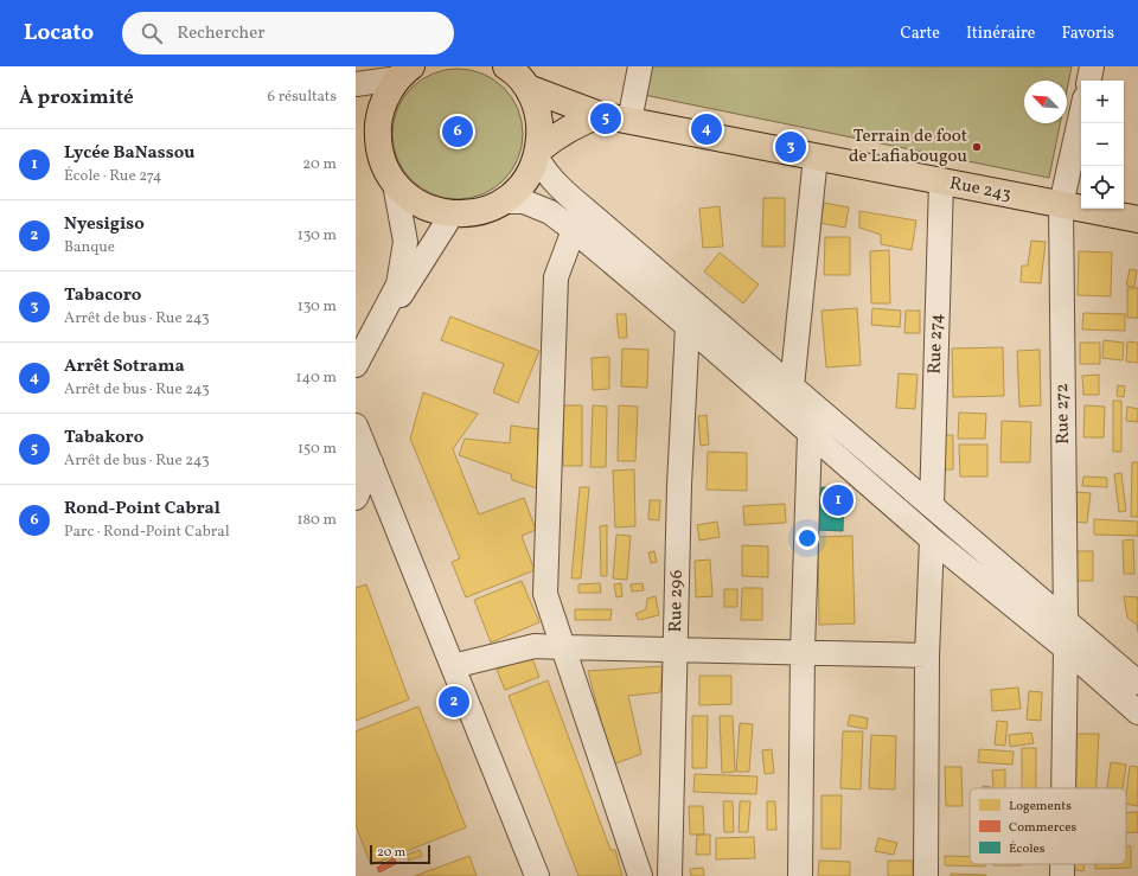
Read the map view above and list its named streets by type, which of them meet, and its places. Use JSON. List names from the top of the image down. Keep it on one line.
{"streets":{"main road":["Rue 243"],"street":["Rue 274","Rue 272","Rue 296"]},"crossings":[["Rue 243","Rue 274"],["Rue 243","Rue 272"]],"places":["Terrain de foot de Lafiabougou"],"legend":["Logements","Commerces","Écoles"],"scale_bar":"20 m","north":"top left","page":{"header":"Locato","search":"Rechercher","nav":["Carte","Itinéraire","Favoris"],"heading":["À proximité","6 résultats"],"map_buttons":["+","−"],"pins":["5","4","6","3","1","2"],"list":[{"mark":"1","name":"Lycée BaNassou","note":"École · Rue 274","value":"20 m"},{"mark":"2","name":"Nyesigiso","note":"Banque","value":"130 m"},{"mark":"3","name":"Tabacoro","note":"Arrêt de bus · Rue 243","value":"130 m"},{"mark":"4","name":"Arrêt Sotrama","note":"Arrêt de bus · Rue 243","value":"140 m"},{"mark":"5","name":"Tabakoro","note":"Arrêt de bus · Rue 243","value":"150 m"},{"mark":"6","name":"Rond-Point Cabral","note":"Parc · Rond-Point Cabral","value":"180 m"}],"scale":"20 m"}}
